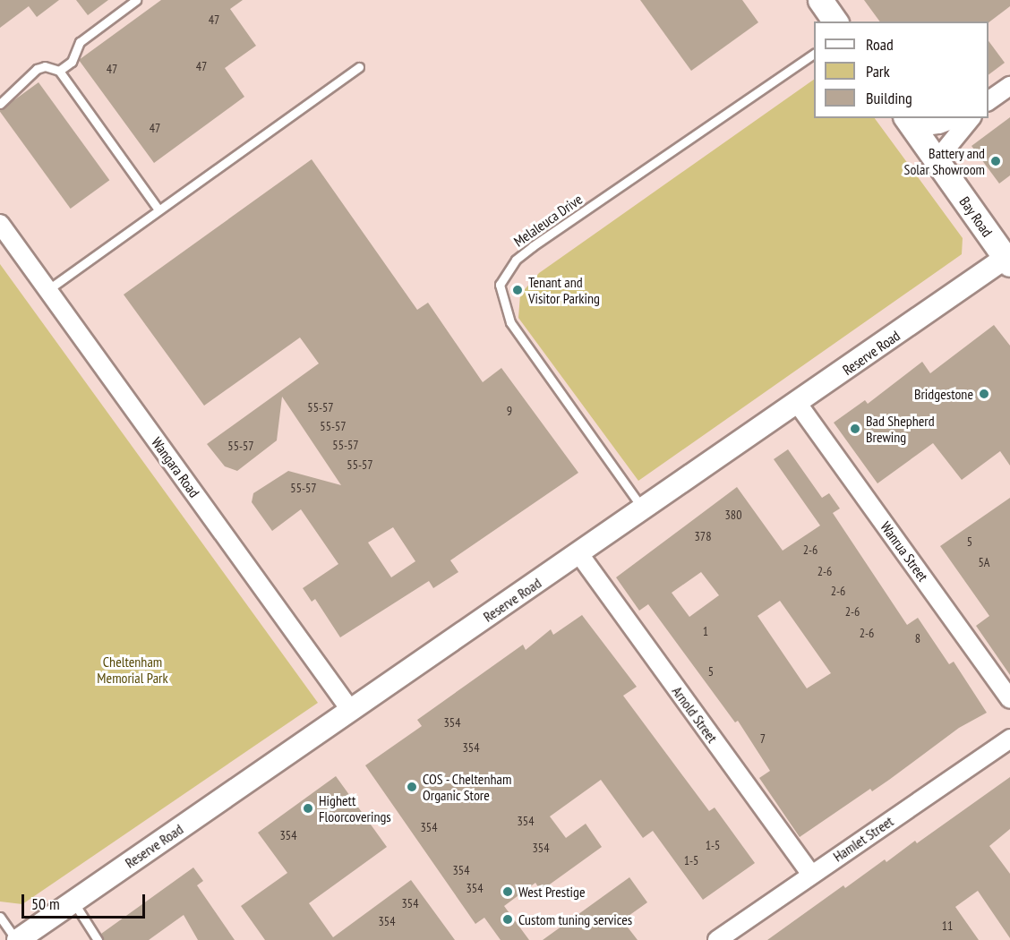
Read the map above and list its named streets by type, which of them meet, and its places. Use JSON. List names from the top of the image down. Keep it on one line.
{"streets":{"main road":["Bay Road"],"street":["Reserve Road","Wangara Road","Wanrua Street","Arnold Street","Hamlet Street"],"lane":["Melaleuca Drive"]},"crossings":[["Bay Road","Reserve Road"],["Melaleuca Drive","Reserve Road"],["Reserve Road","Wangara Road"],["Reserve Road","Wanrua Street"],["Reserve Road","Arnold Street"],["Arnold Street","Hamlet Street"]],"parks":["Cheltenham Memorial Park"],"places":["Battery and Solar Showroom","Tenant and Visitor Parking","Bridgestone","Bad Shepherd Brewing","COS - Cheltenham Organic Store","Highett Floorcoverings","West Prestige","Custom tuning services"],"house_numbers":["47","47","47","47","55-57","9","55-57","55-57","55-57","55-57","55-57","380","378","5","2-6","5A","2-6","2-6","2-6","1","2-6","8","5","354","7","354","354","354","354","1-5","354","1-5","354","354","354","354","11"],"legend":["Road","Park","Building"],"scale_bar":"50 m"}
